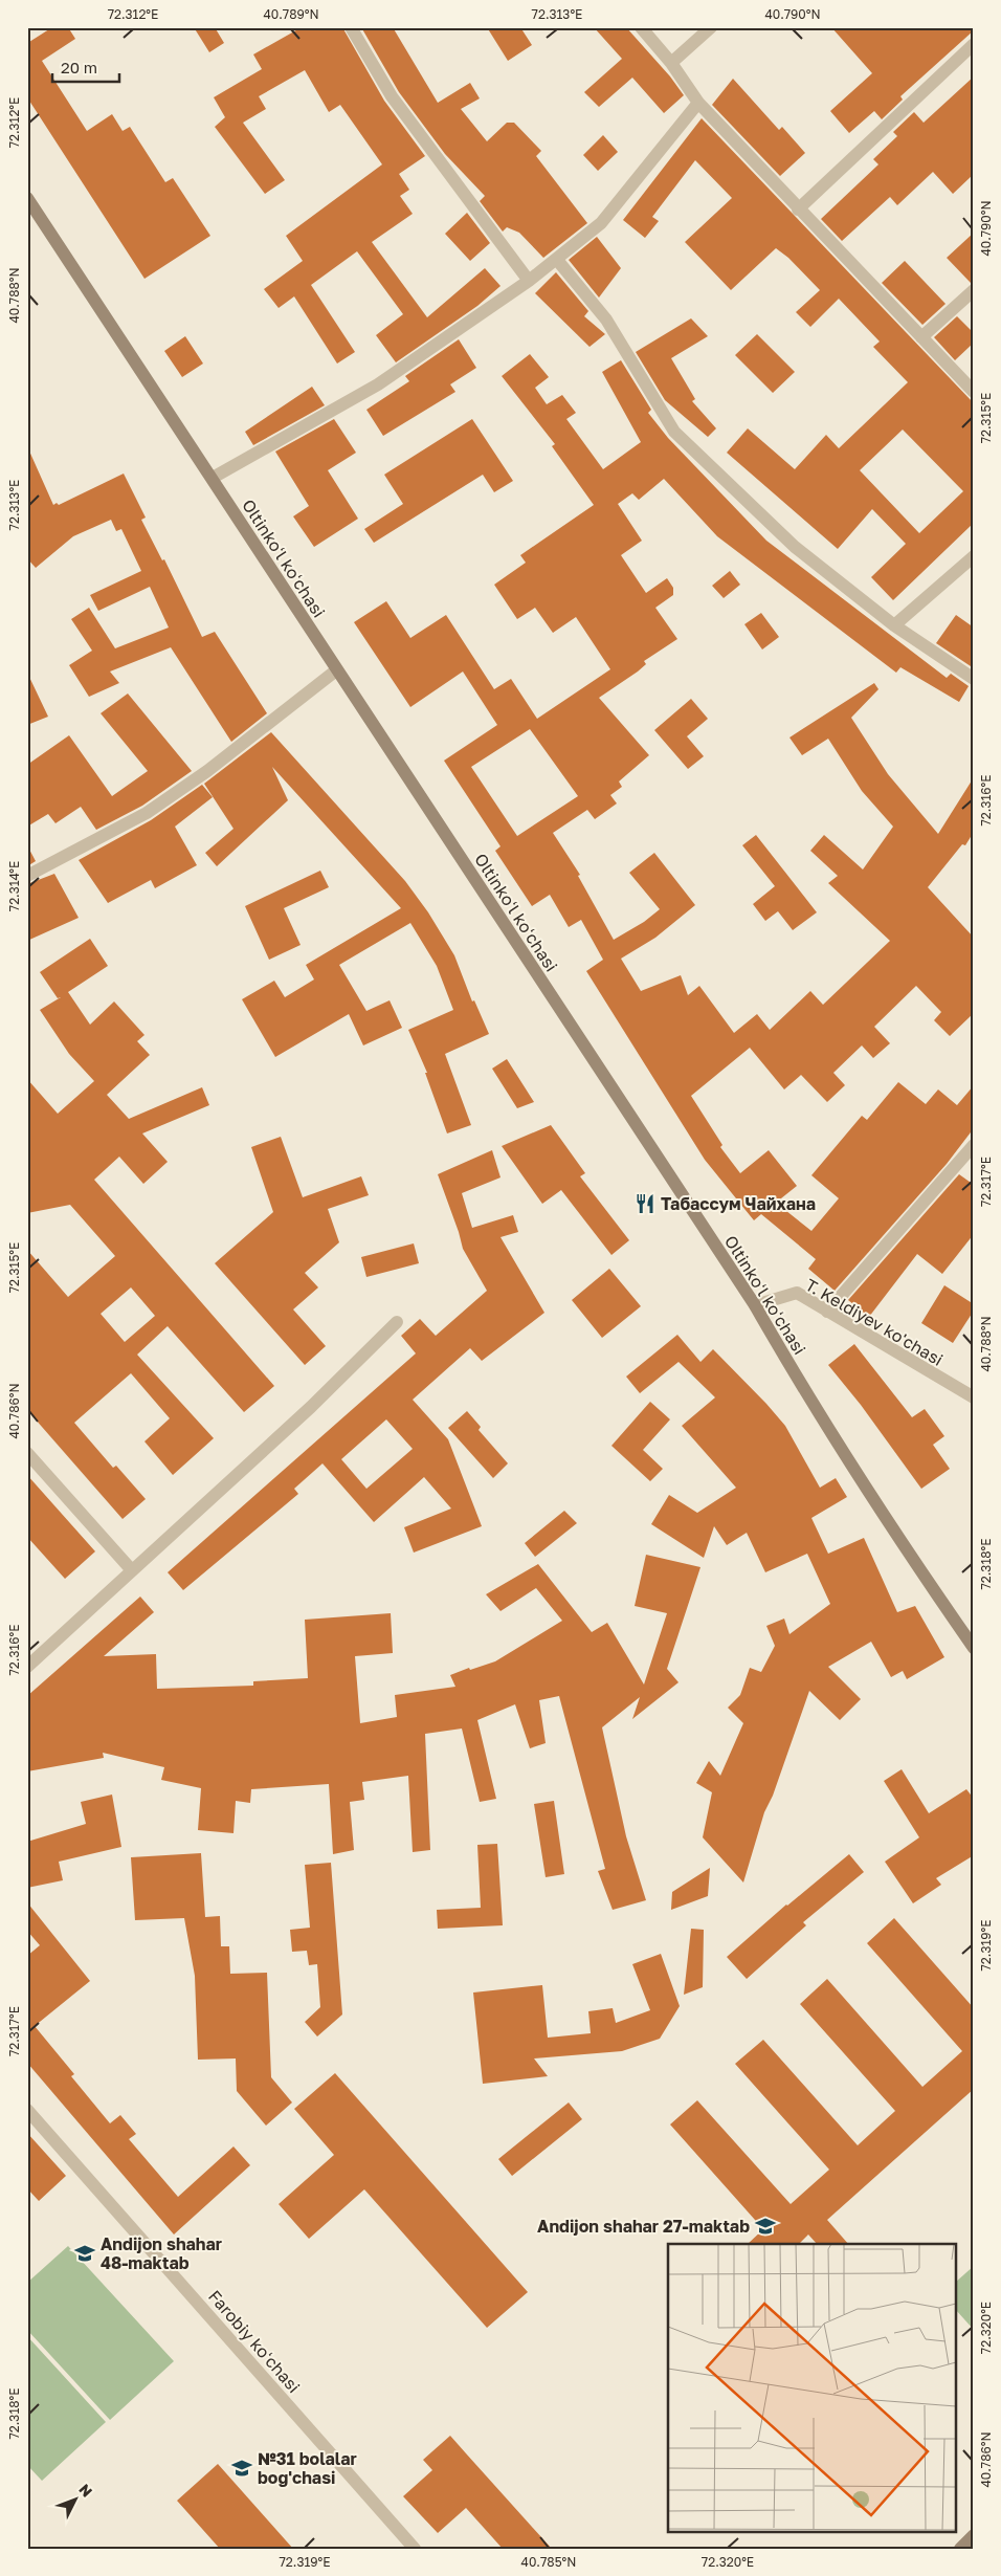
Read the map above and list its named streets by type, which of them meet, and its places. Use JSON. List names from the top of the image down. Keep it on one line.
{"streets":{"main road":["Oltinkoʻl koʻchasi"],"street":["T. Keldiyev ko'chasi","Farobiy koʻchasi"]},"crossings":[["Oltinkoʻl koʻchasi","T. Keldiyev ko'chasi"]],"places":{"restaurant":["Табассум Чайхана"],"school or university":["Andijon shahar 27-maktab","Andijon shahar 48-maktab","№31 bolalar bog'chasi"]},"scale_bar":"20 m","north":"top right","coordinates":["72.312°E","40.789°N","72.313°E","40.790°N","40.788°N","72.315°E","72.316°E","72.314°E","72.317°E","40.786°N","72.318°E","72.319°E","72.320°E","40.785°N"]}
